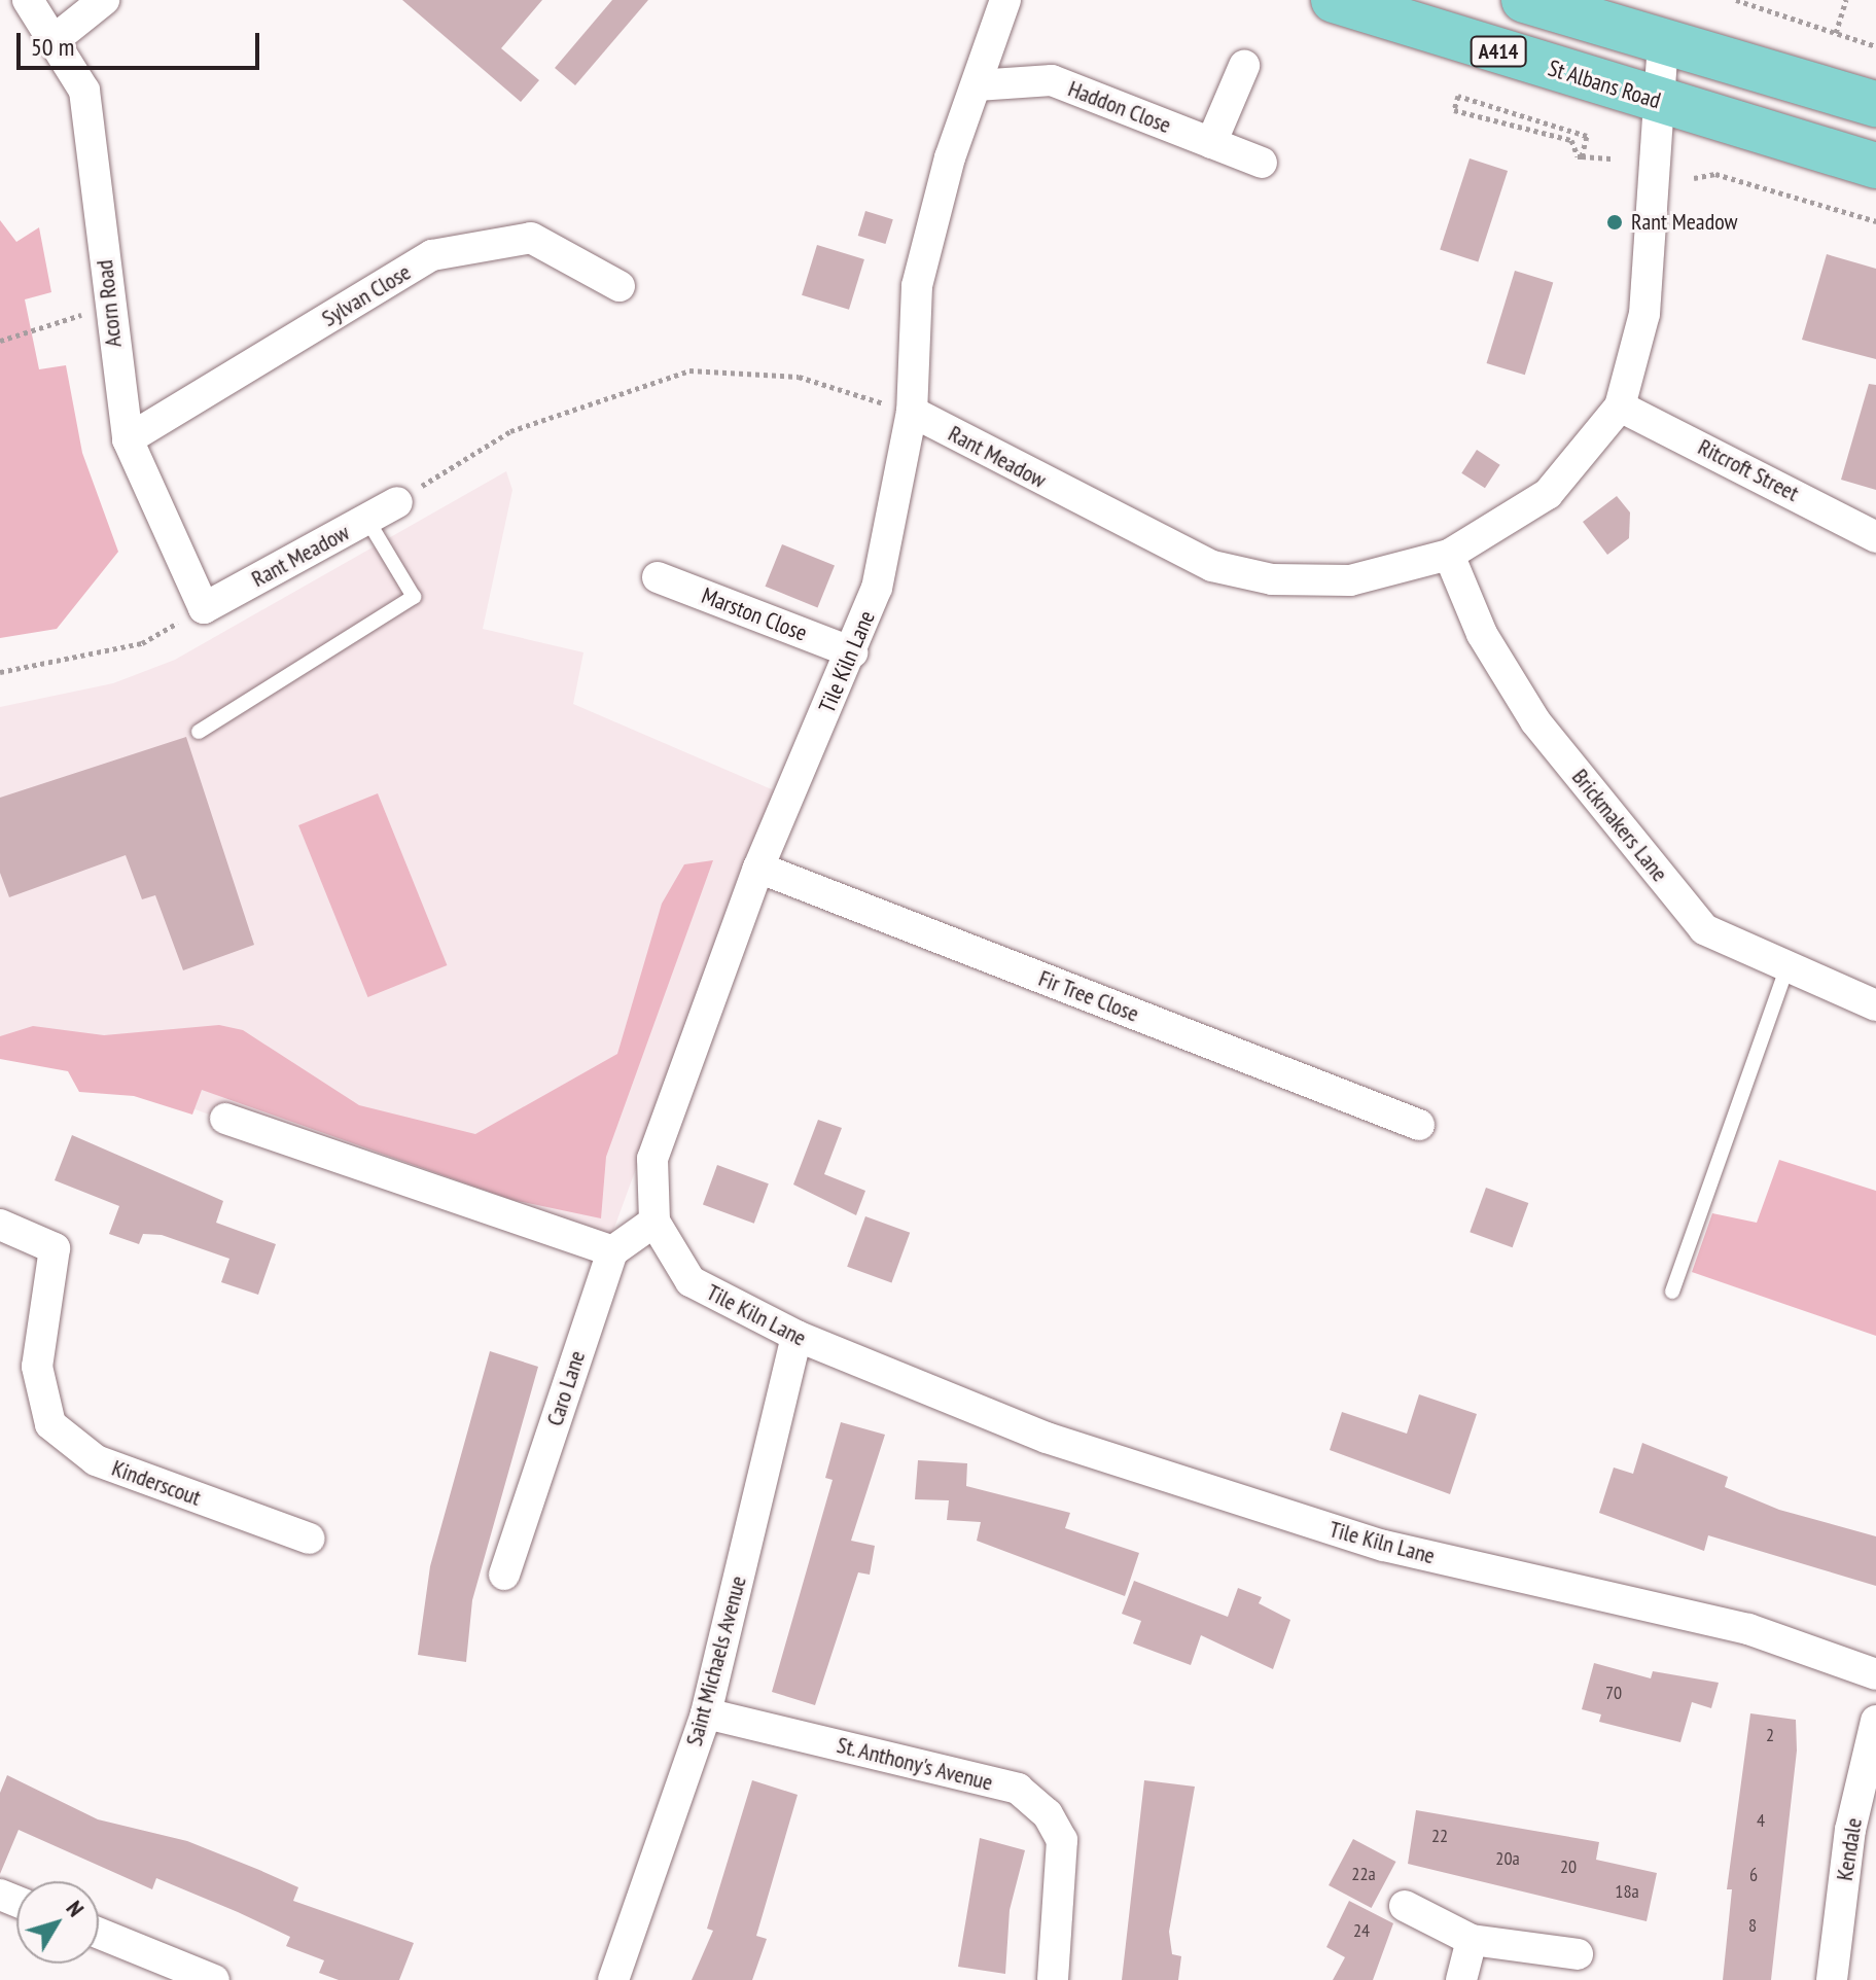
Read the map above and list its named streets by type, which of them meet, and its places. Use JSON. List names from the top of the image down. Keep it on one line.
{"streets":{"main road":["A414","St Albans Road"],"street":["Haddon Close","Sylvan Close","Acorn Road","Rant Meadow","Ritcroft Street","Marston Close","Tile Kiln Lane","Brickmakers Lane","Fir Tree Close","Caro Lane","Kinderscout","Saint Michaels Avenue","St. Anthony's Avenue","Kendale"]},"crossings":[["A414","Rant Meadow"],["St Albans Road","Rant Meadow"],["Haddon Close","Tile Kiln Lane"],["Sylvan Close","Acorn Road"],["Acorn Road","Rant Meadow"],["Rant Meadow","Ritcroft Street"],["Rant Meadow","Tile Kiln Lane"],["Rant Meadow","Brickmakers Lane"],["Marston Close","Tile Kiln Lane"],["Tile Kiln Lane","Fir Tree Close"],["Tile Kiln Lane","Saint Michaels Avenue"],["Saint Michaels Avenue","St. Anthony's Avenue"]],"places":["Rant Meadow"],"house_numbers":["70","2","4","22","20a","20","22a","6","18a","8","24"],"scale_bar":"50 m","north":"top right"}
